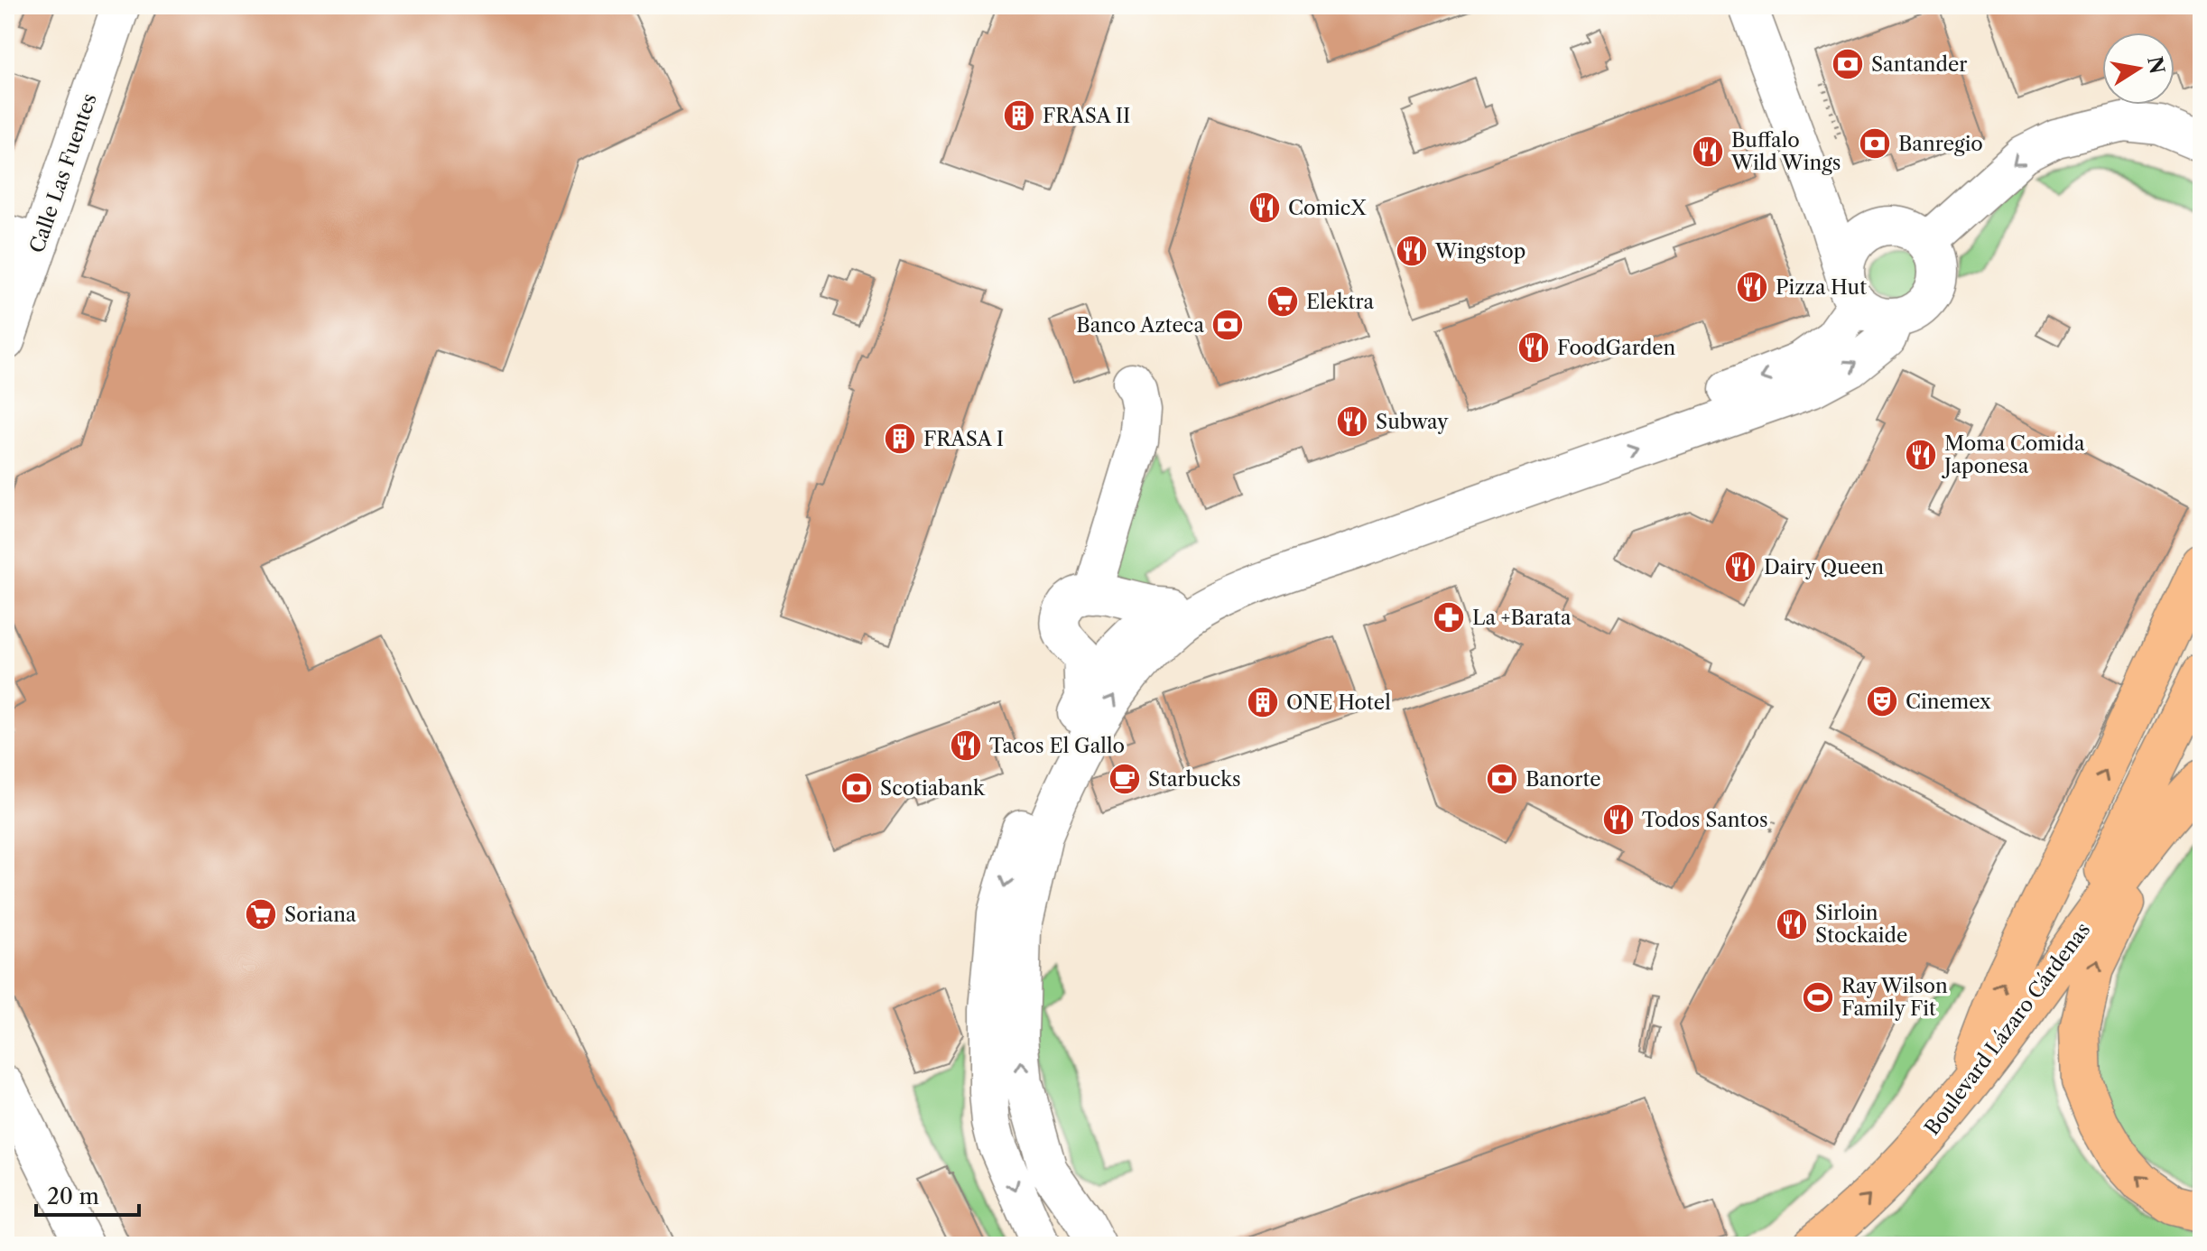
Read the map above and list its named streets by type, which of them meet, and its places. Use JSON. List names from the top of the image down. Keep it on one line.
{"streets":{"highway":["Boulevard Lázaro Cárdenas"],"street":["Calle Las Fuentes"]},"places":{"bank":["Santander","Banregio","Banco Azteca","Banorte","Scotiabank"],"building":["FRASA II","FRASA I","ONE Hotel"],"restaurant":["Buffalo Wild Wings","ComicX","Wingstop","Pizza Hut","FoodGarden","Subway","Moma Comida Japonesa","Dairy Queen","Tacos El Gallo","Todos Santos","Sirloin Stockaide"],"supermarket":["Elektra","Soriana"],"pharmacy":["La +Barata"],"theatre":["Cinemex"],"cafe":["Starbucks"],"sports":["Ray Wilson Family Fit"]},"scale_bar":"20 m","north":"right"}
